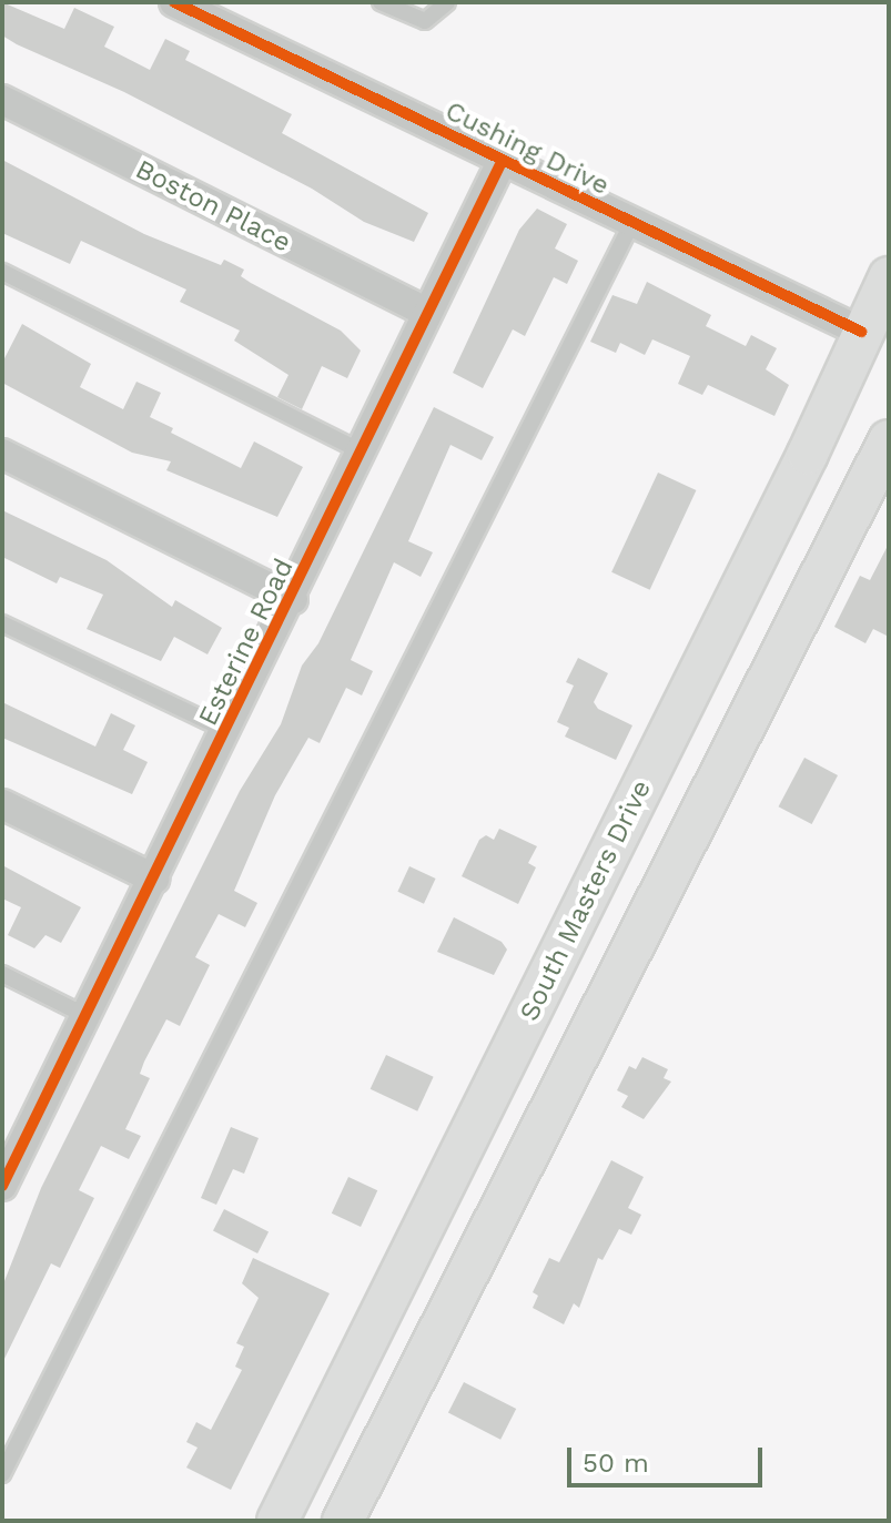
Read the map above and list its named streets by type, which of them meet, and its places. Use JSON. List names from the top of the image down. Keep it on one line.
{"streets":{"main road":["South Masters Drive"],"street":["Cushing Drive","Boston Place","Esterine Road"]},"crossings":[["Cushing Drive","Esterine Road"],["Cushing Drive","South Masters Drive"],["Boston Place","Esterine Road"]],"scale_bar":"50 m"}
